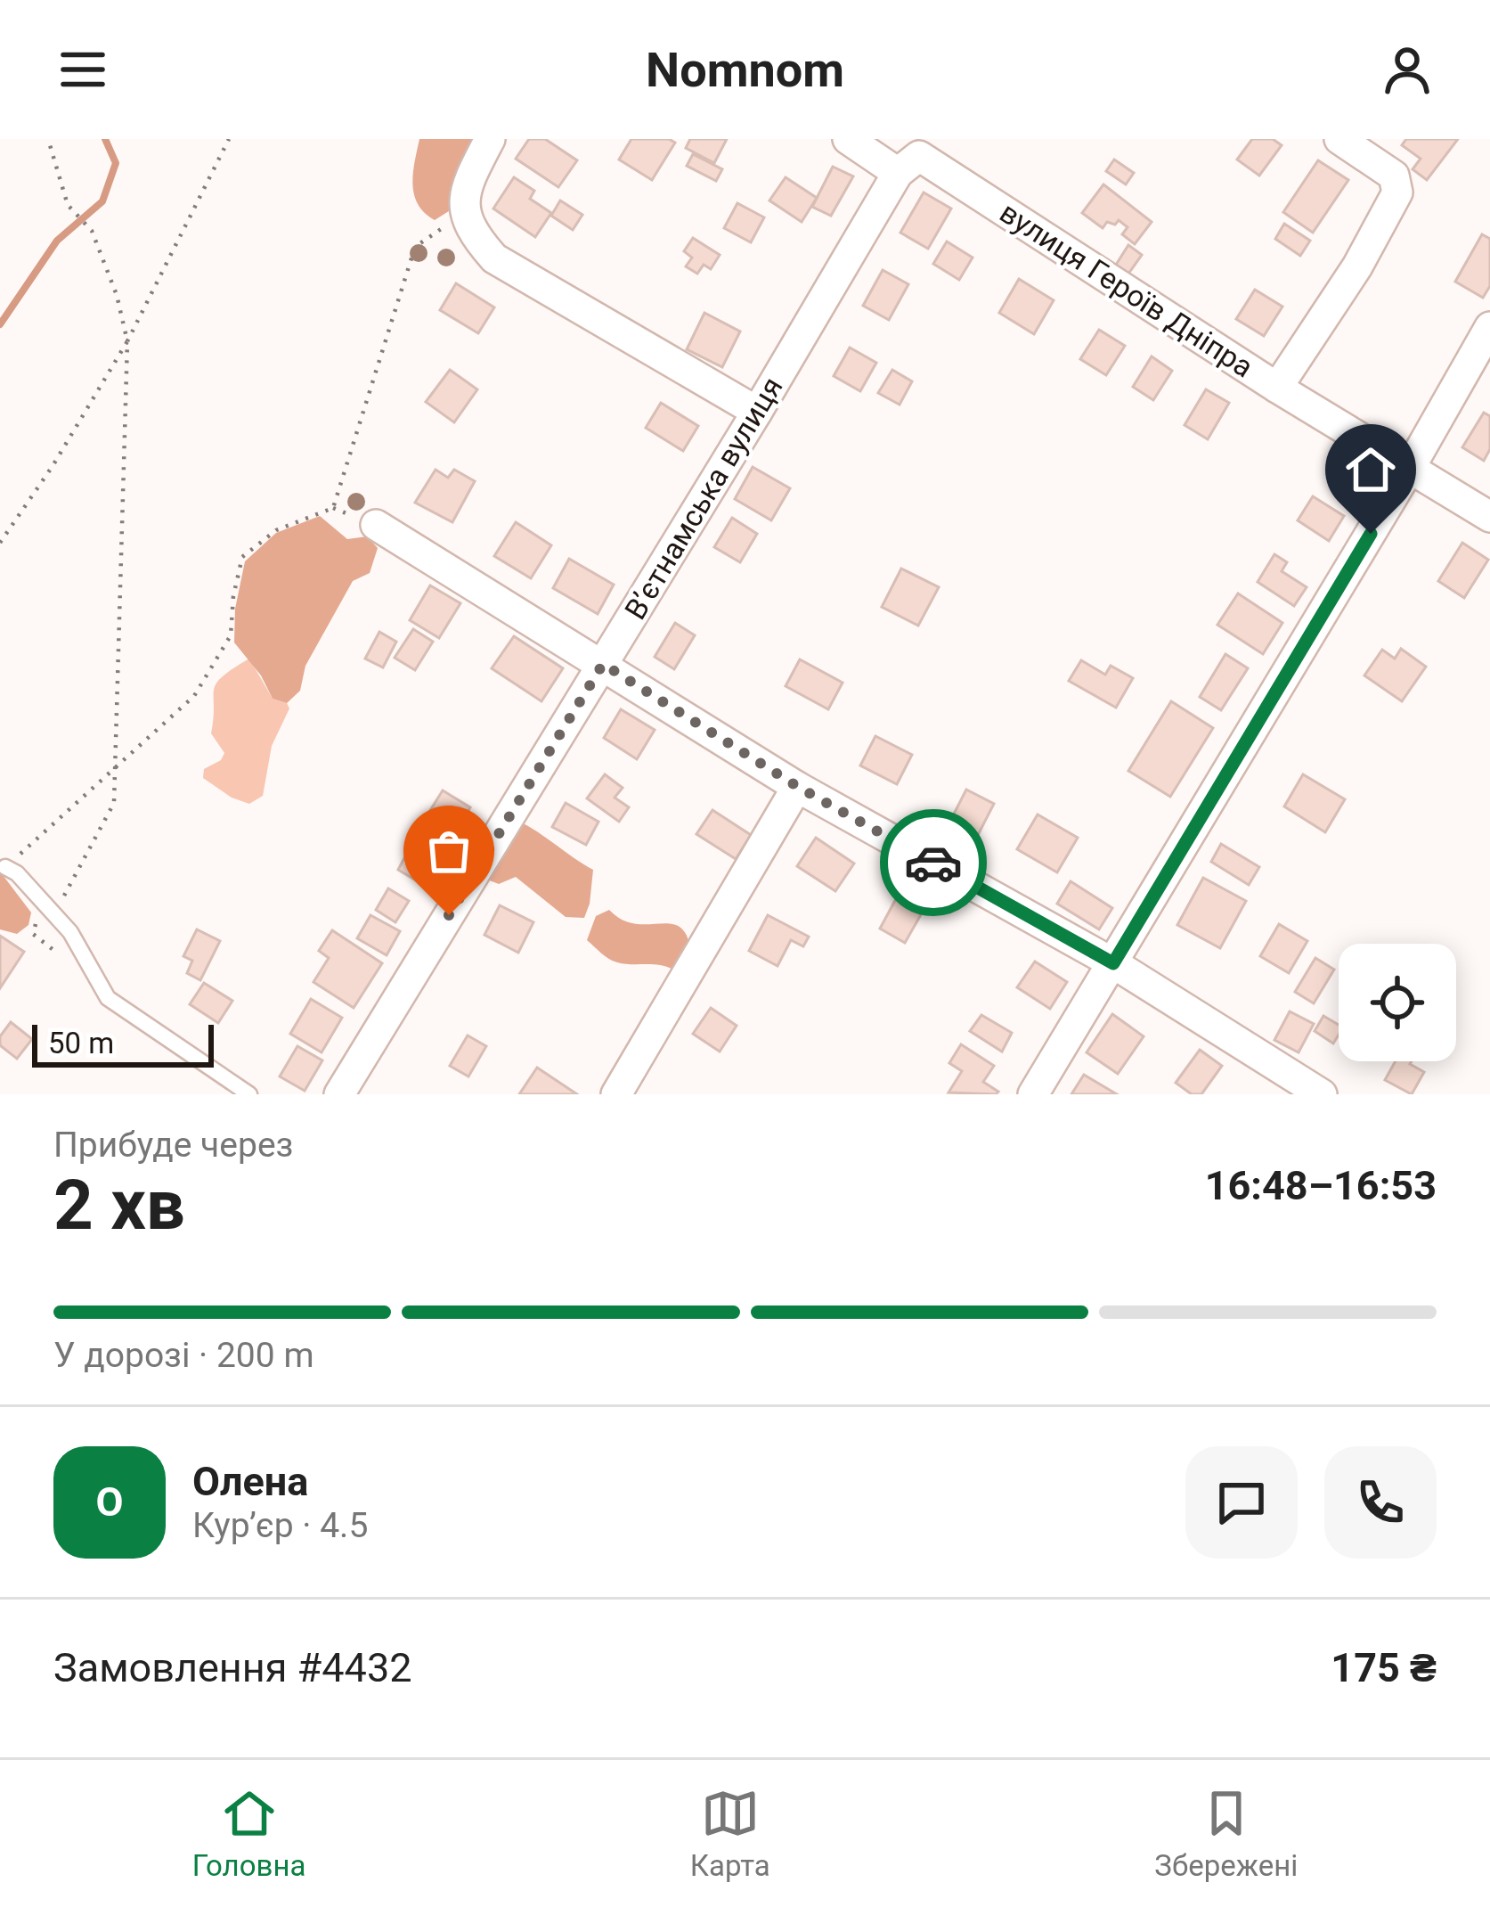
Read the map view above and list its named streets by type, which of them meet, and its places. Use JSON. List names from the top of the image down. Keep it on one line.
{"streets":{"street":["вулиця Героїв Дніпра","Вʼєтнамська вулиця"]},"crossings":[["вулиця Героїв Дніпра","Вʼєтнамська вулиця"]],"scale_bar":"50 m","page":{"header":"Nomnom","scale":"50 m","heading":["2 хв","Прибуде через","16:48–16:53"],"panel":["Олена","Кур’єр · 4.5","Замовлення #4432","175 ₴"],"bar":"У дорозі · 200 m","round":"О","tabs":["Головна","Карта","Збережені"]}}
